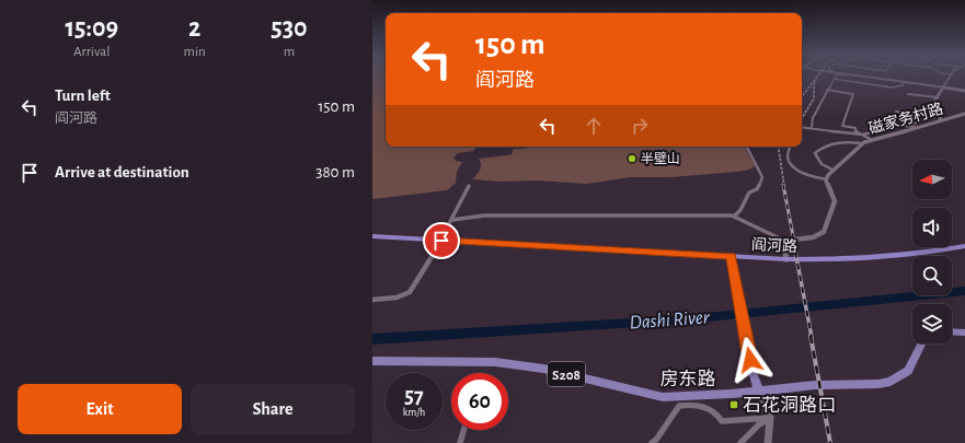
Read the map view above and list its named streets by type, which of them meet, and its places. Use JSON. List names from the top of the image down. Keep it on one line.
{"streets":{"highway":["阎河路"],"main road":["S208","房东路"],"street":["磁家务村路"]},"water":["Dashi River"],"places":{"other":["半壁山"],"transit":["石花洞路口"]},"north":"left","page":{"eta":["15:09","Arrival","2","min","530","m"],"turn":["150 m","阎河路"],"list":[{"name":"Turn left","note":"阎河路","value":"150 m"},{"name":"Arrive at destination","value":"380 m"}],"speed":"57 km/h","limit":"60","buttons":["Exit","Share"]}}
